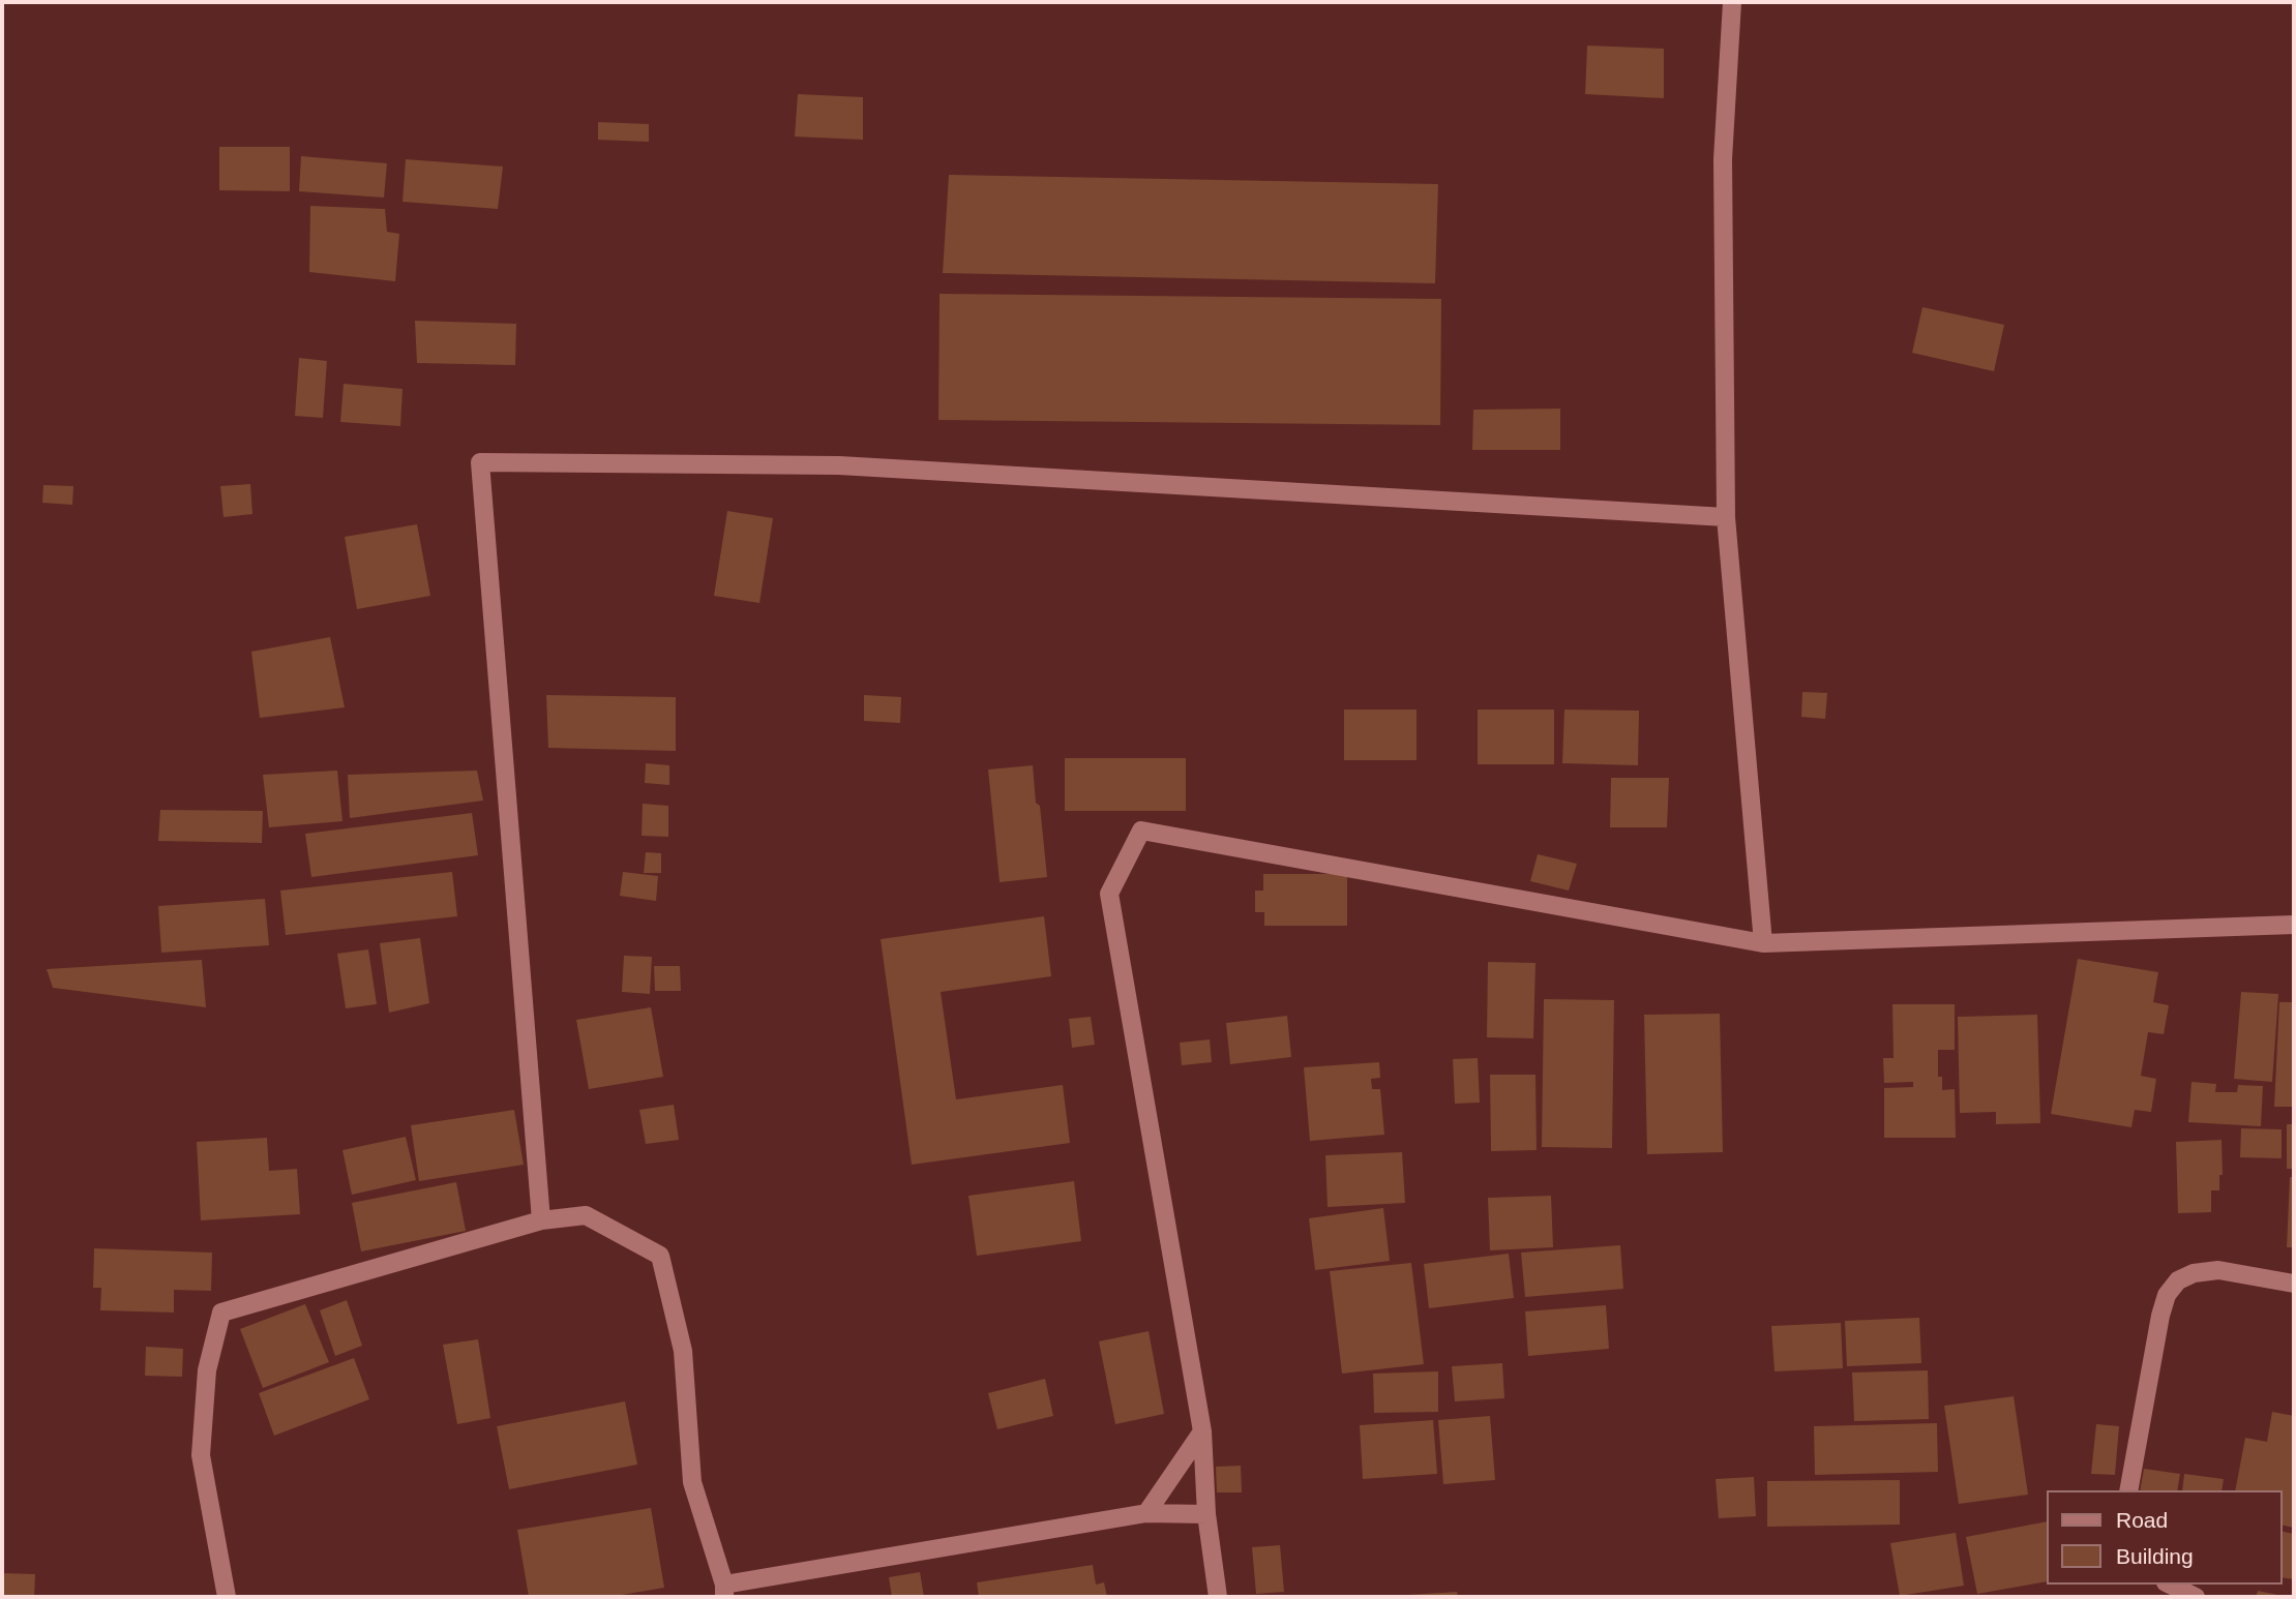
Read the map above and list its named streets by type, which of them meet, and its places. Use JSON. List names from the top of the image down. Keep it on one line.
{"legend":["Road","Building"]}
